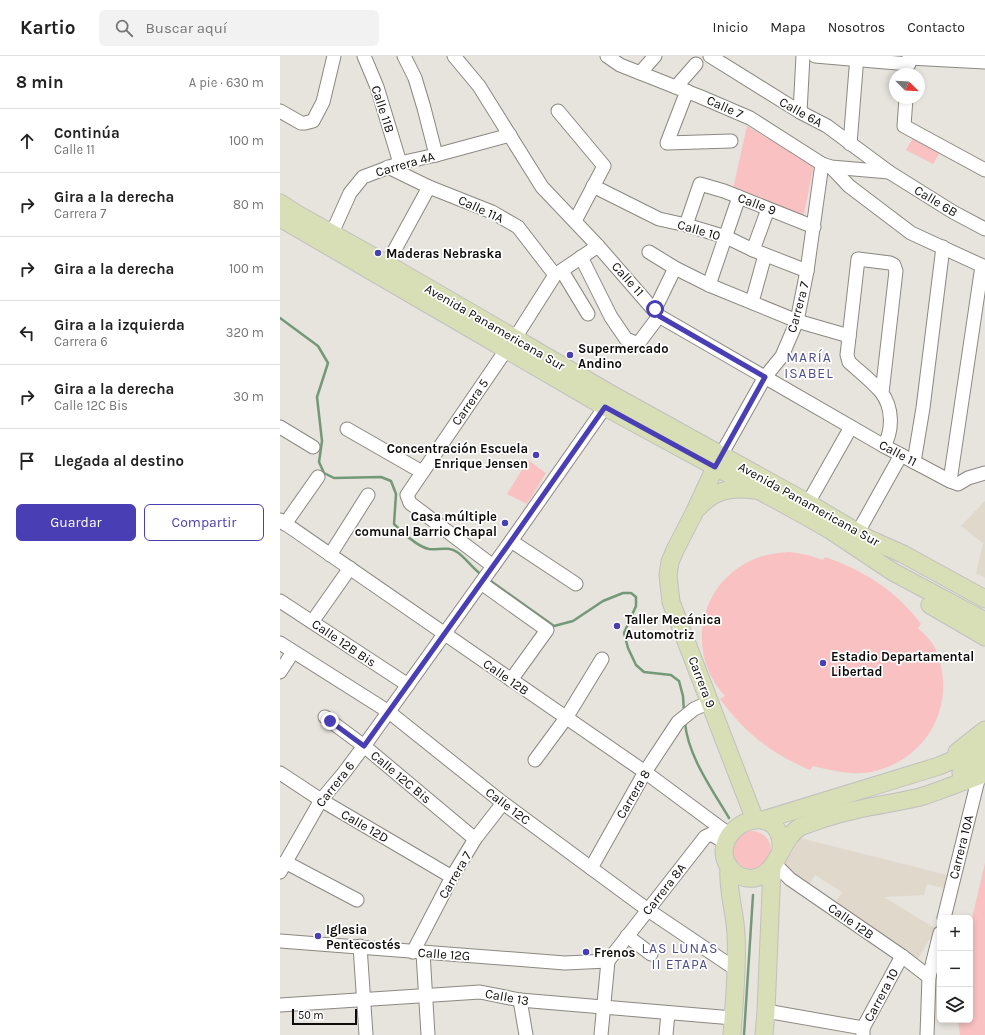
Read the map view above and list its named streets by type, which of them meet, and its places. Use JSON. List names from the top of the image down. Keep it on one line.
{"streets":{"main road":["Avenida Panamericana Sur","Carrera 9"],"street":["Calle 7","Calle 11B","Calle 6A","Carrera 4A","Calle 6B","Calle 9","Calle 11A","Calle 10","Calle 11","Carrera 7","Carrera 5","Calle 12B Bis","Calle 12B","Calle 12C Bis","Carrera 6","Carrera 8","Calle 12C","Calle 12D","Carrera 10A","Carrera 8A","Calle 12G","Carrera 10","Calle 13"]},"crossings":[["Calle 7","Carrera 7"],["Calle 11B","Carrera 4A"],["Calle 11B","Calle 11A"],["Calle 6A","Calle 6B"],["Carrera 4A","Calle 11A"],["Carrera 4A","Calle 11"],["Carrera 4A","Avenida Panamericana Sur"],["Calle 9","Calle 10"],["Calle 9","Carrera 7"],["Calle 11A","Carrera 5"],["Calle 10","Carrera 7"],["Calle 11","Carrera 7"],["Calle 11","Carrera 5"],["Carrera 7","Avenida Panamericana Sur"],["Carrera 7","Carrera 9"],["Carrera 7","Calle 12C Bis"],["Carrera 7","Calle 12C"],["Carrera 7","Calle 12D"],["Carrera 7","Calle 12G"],["Avenida Panamericana Sur","Carrera 5"],["Avenida Panamericana Sur","Carrera 9"],["Avenida Panamericana Sur","Carrera 6"],["Carrera 5","Carrera 6"],["Calle 12B Bis","Carrera 6"],["Calle 12B","Carrera 9"],["Calle 12B","Carrera 6"],["Calle 12B","Carrera 8"],["Calle 12B","Carrera 8A"],["Calle 12B","Carrera 10"],["Carrera 9","Carrera 8"],["Carrera 9","Carrera 8A"],["Calle 12C Bis","Carrera 6"],["Carrera 6","Calle 12C"],["Carrera 6","Calle 12D"],["Carrera 8","Calle 12C"],["Calle 12C","Carrera 8A"],["Carrera 8A","Calle 12G"]],"districts":["MARÍA ISABEL","LAS LUNAS II ETAPA"],"places":["Maderas Nebraska","Supermercado Andino","Concentración Escuela Enrique Jensen","Casa múltiple comunal Barrio Chapal","Taller Mecánica Automotriz","Estadio Departamental Libertad","Iglesia Pentecostés","Frenos"],"scale_bar":"50 m","north":"bottom right","page":{"header":"Kartio","search":"Buscar aquí","nav":["Inicio","Mapa","Nosotros","Contacto"],"heading":["8 min","A pie · 630 m"],"list":[["Continúa","Calle 11","100 m"],["Gira a la derecha","Carrera 7","80 m"],["Gira a la derecha","100 m"],["Gira a la izquierda","Carrera 6","320 m"],["Gira a la derecha","Calle 12C Bis","30 m"],"Llegada al destino"],"buttons":["Guardar","Compartir"],"map_buttons":["+","−"],"scale":"50 m"}}
